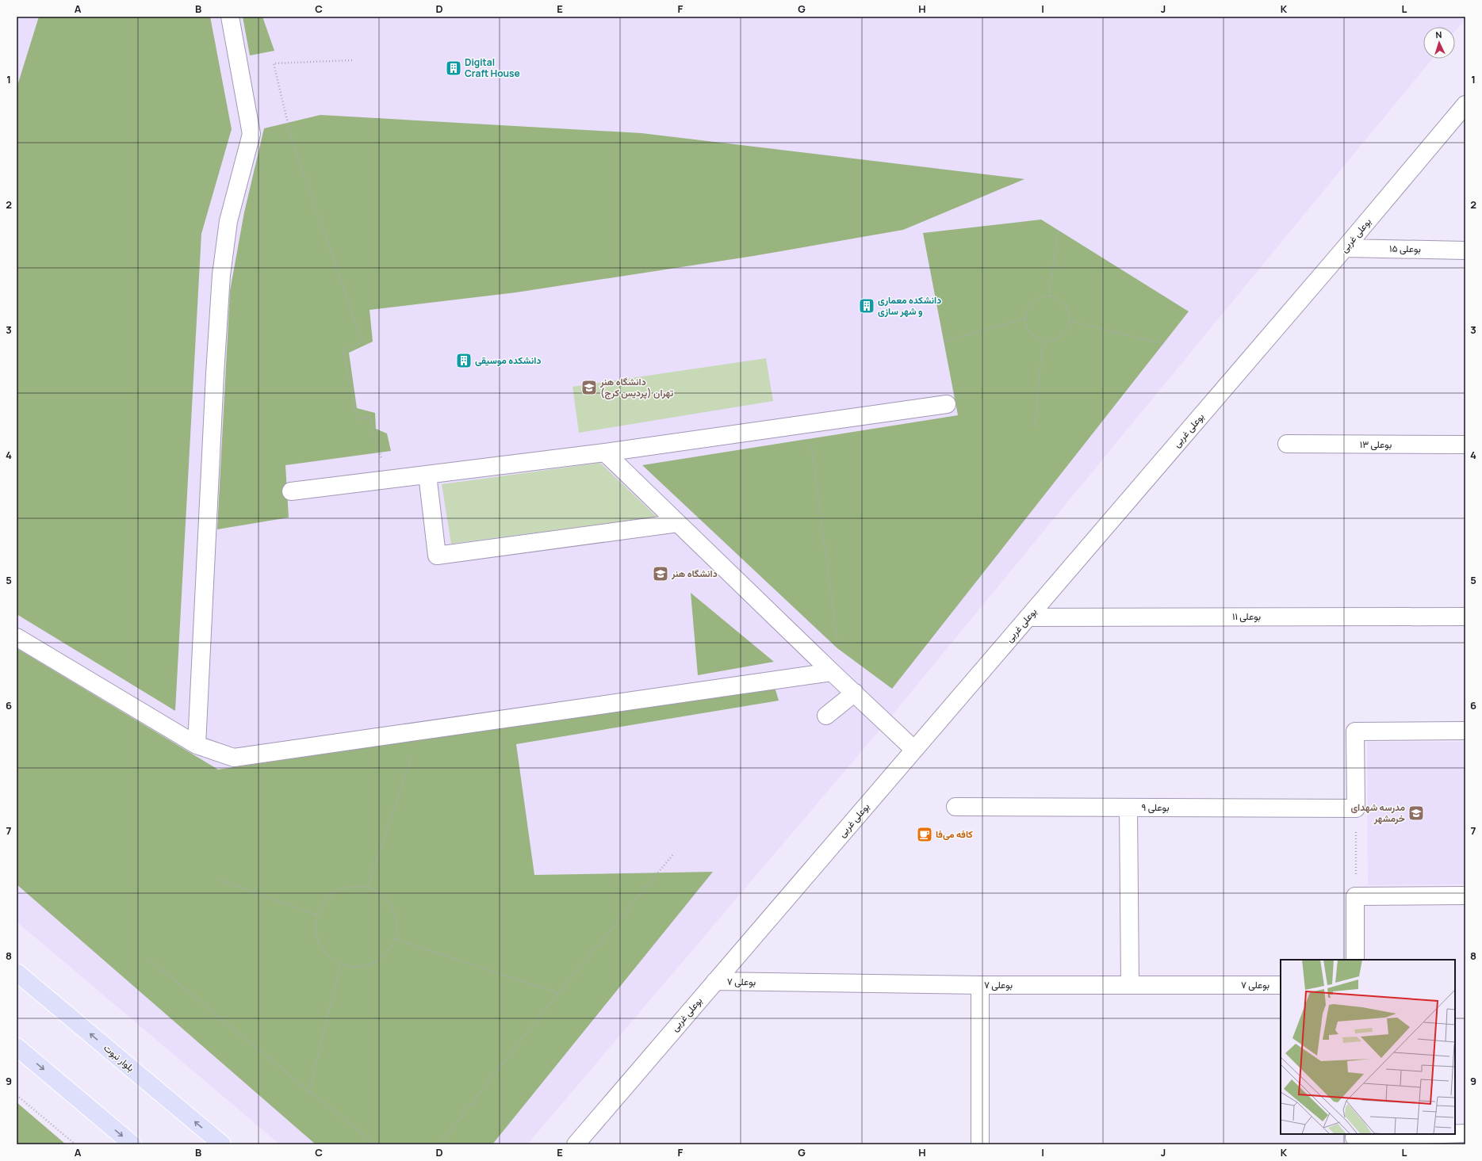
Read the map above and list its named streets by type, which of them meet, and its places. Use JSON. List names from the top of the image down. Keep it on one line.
{"streets":{"main road":["بلوار نبوت"],"street":["بوعلی غربی","بوعلی ۱۵","بوعلی ۱۳","بوعلی ۱۱","بوعلی ۹","بوعلی ۷"]},"crossings":[["بوعلی غربی","بوعلی ۱۵"],["بوعلی غربی","بوعلی ۱۱"],["بوعلی غربی","بوعلی ۷"]],"places":{"building":["Digital Craft House","دانشکده معماری و شهر سازی","دانشکده موسیقی"],"school or university":["دانشگاه هنر تهران (پردیس کرج)","دانشگاه هنر","مدرسه شهدای خرمشهر"],"cafe":["کافه می‌فا"]},"north":"top","grid":{"columns":["A","B","C","D","E","F","G","H","I","J","K","L"],"rows":["1","2","3","4","5","6","7","8","9"]}}
